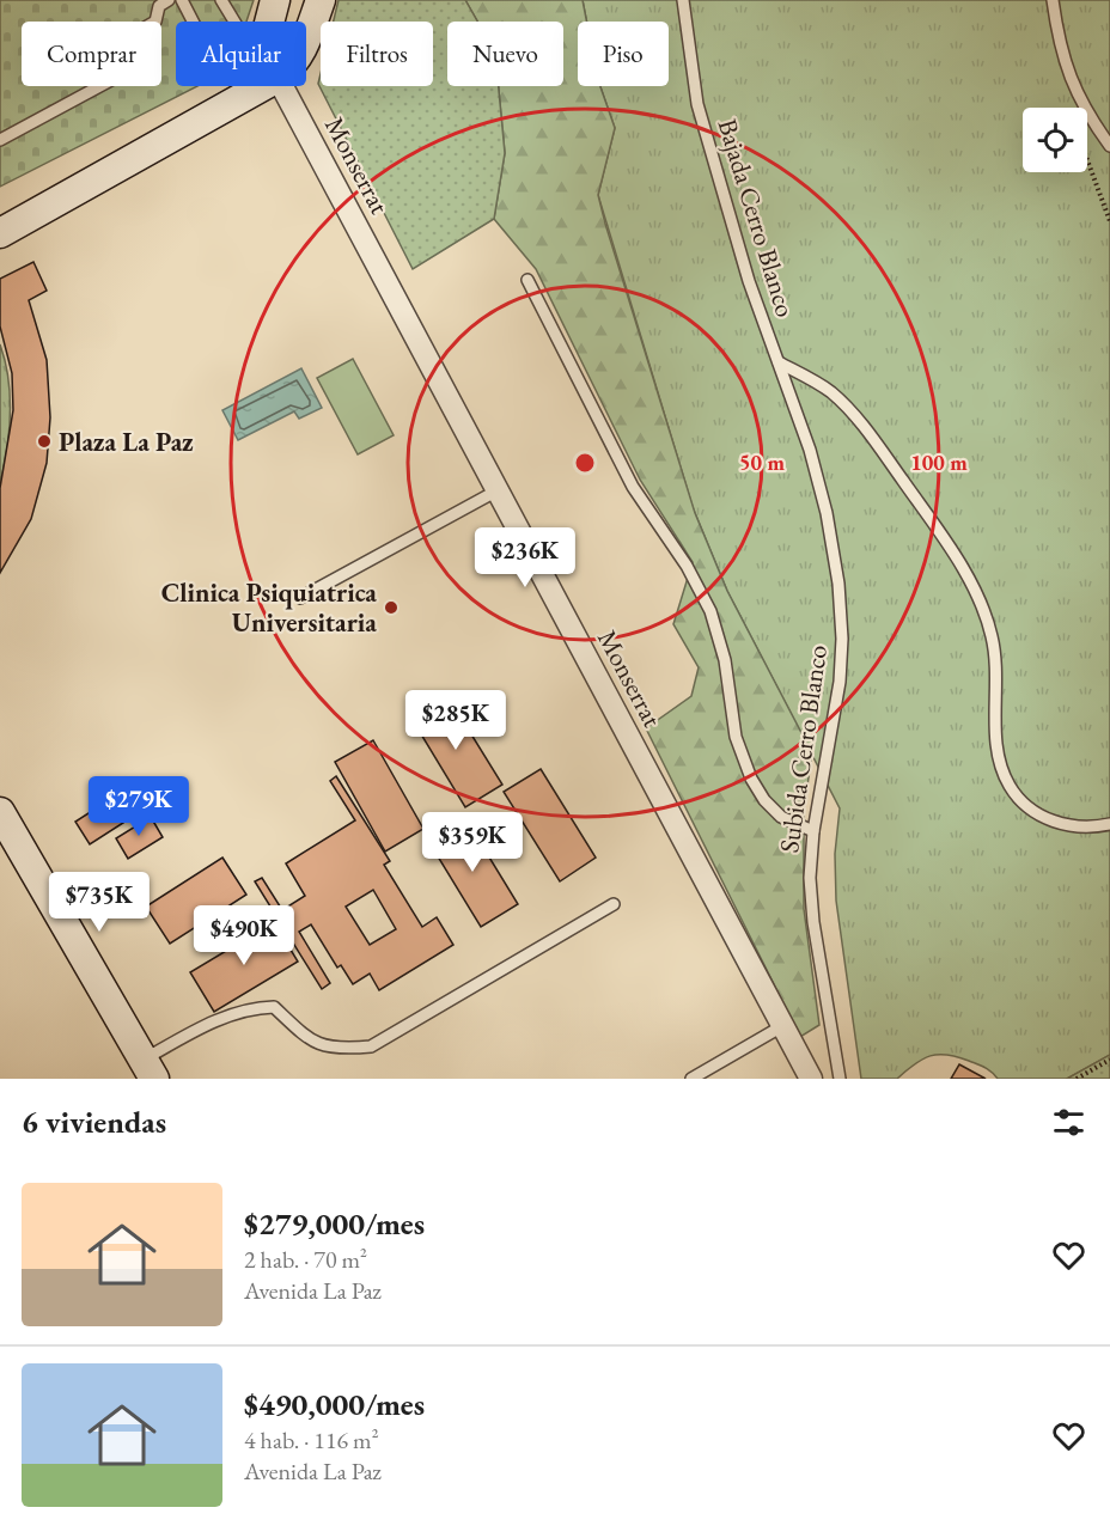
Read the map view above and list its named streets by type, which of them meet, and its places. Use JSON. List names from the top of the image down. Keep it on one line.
{"streets":{"street":["Monserrat"],"lane":["Bajada Cerro Blanco","Subida Cerro Blanco"]},"crossings":[["Bajada Cerro Blanco","Subida Cerro Blanco"]],"places":["Plaza La Paz","Clinica Psiquiatrica Universitaria"],"page":{"chip":["Comprar","Alquilar","Filtros","Nuevo","Piso"],"price":["$236K","$285K","$279K","$359K","$735K","$490K"],"heading":"6 viviendas","list":[{"name":"$279,000/mes","note":"2 hab. · 70 m² · Avenida La Paz"},{"name":"$490,000/mes","note":"4 hab. · 116 m² · Avenida La Paz"}]},"rings":["50 m","100 m"]}
